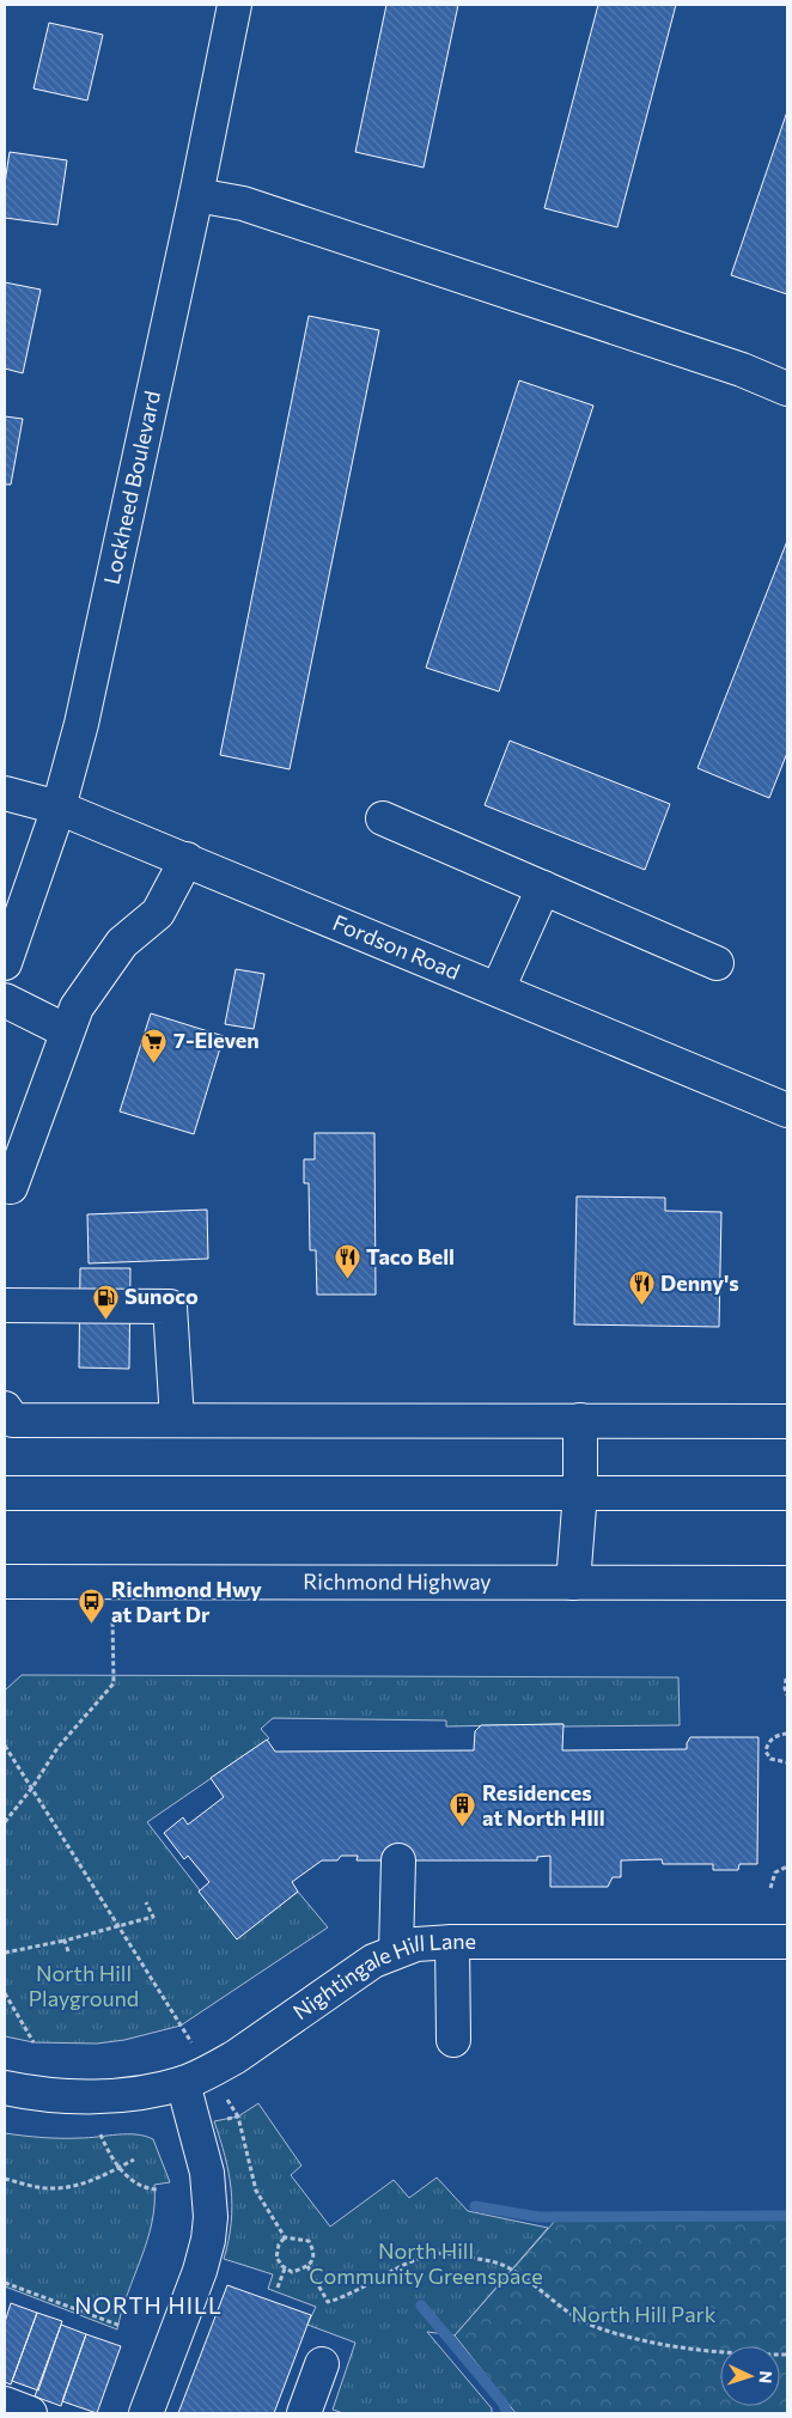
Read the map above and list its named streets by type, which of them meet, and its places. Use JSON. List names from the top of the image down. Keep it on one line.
{"streets":{"main road":["Lockheed Boulevard","Fordson Road","Richmond Highway","Nightingale Hill Lane"]},"crossings":[["Lockheed Boulevard","Fordson Road"]],"districts":["NORTH HILL"],"parks":["North Hill Playground","North Hill Community Greenspace","North Hill Park"],"places":{"supermarket":["7-Eleven"],"restaurant":["Taco Bell","Denny's"],"fuel station":["Sunoco"],"bus stop":["Richmond Hwy at Dart Dr"],"building":["Residences at North HIll"]},"north":"right"}
